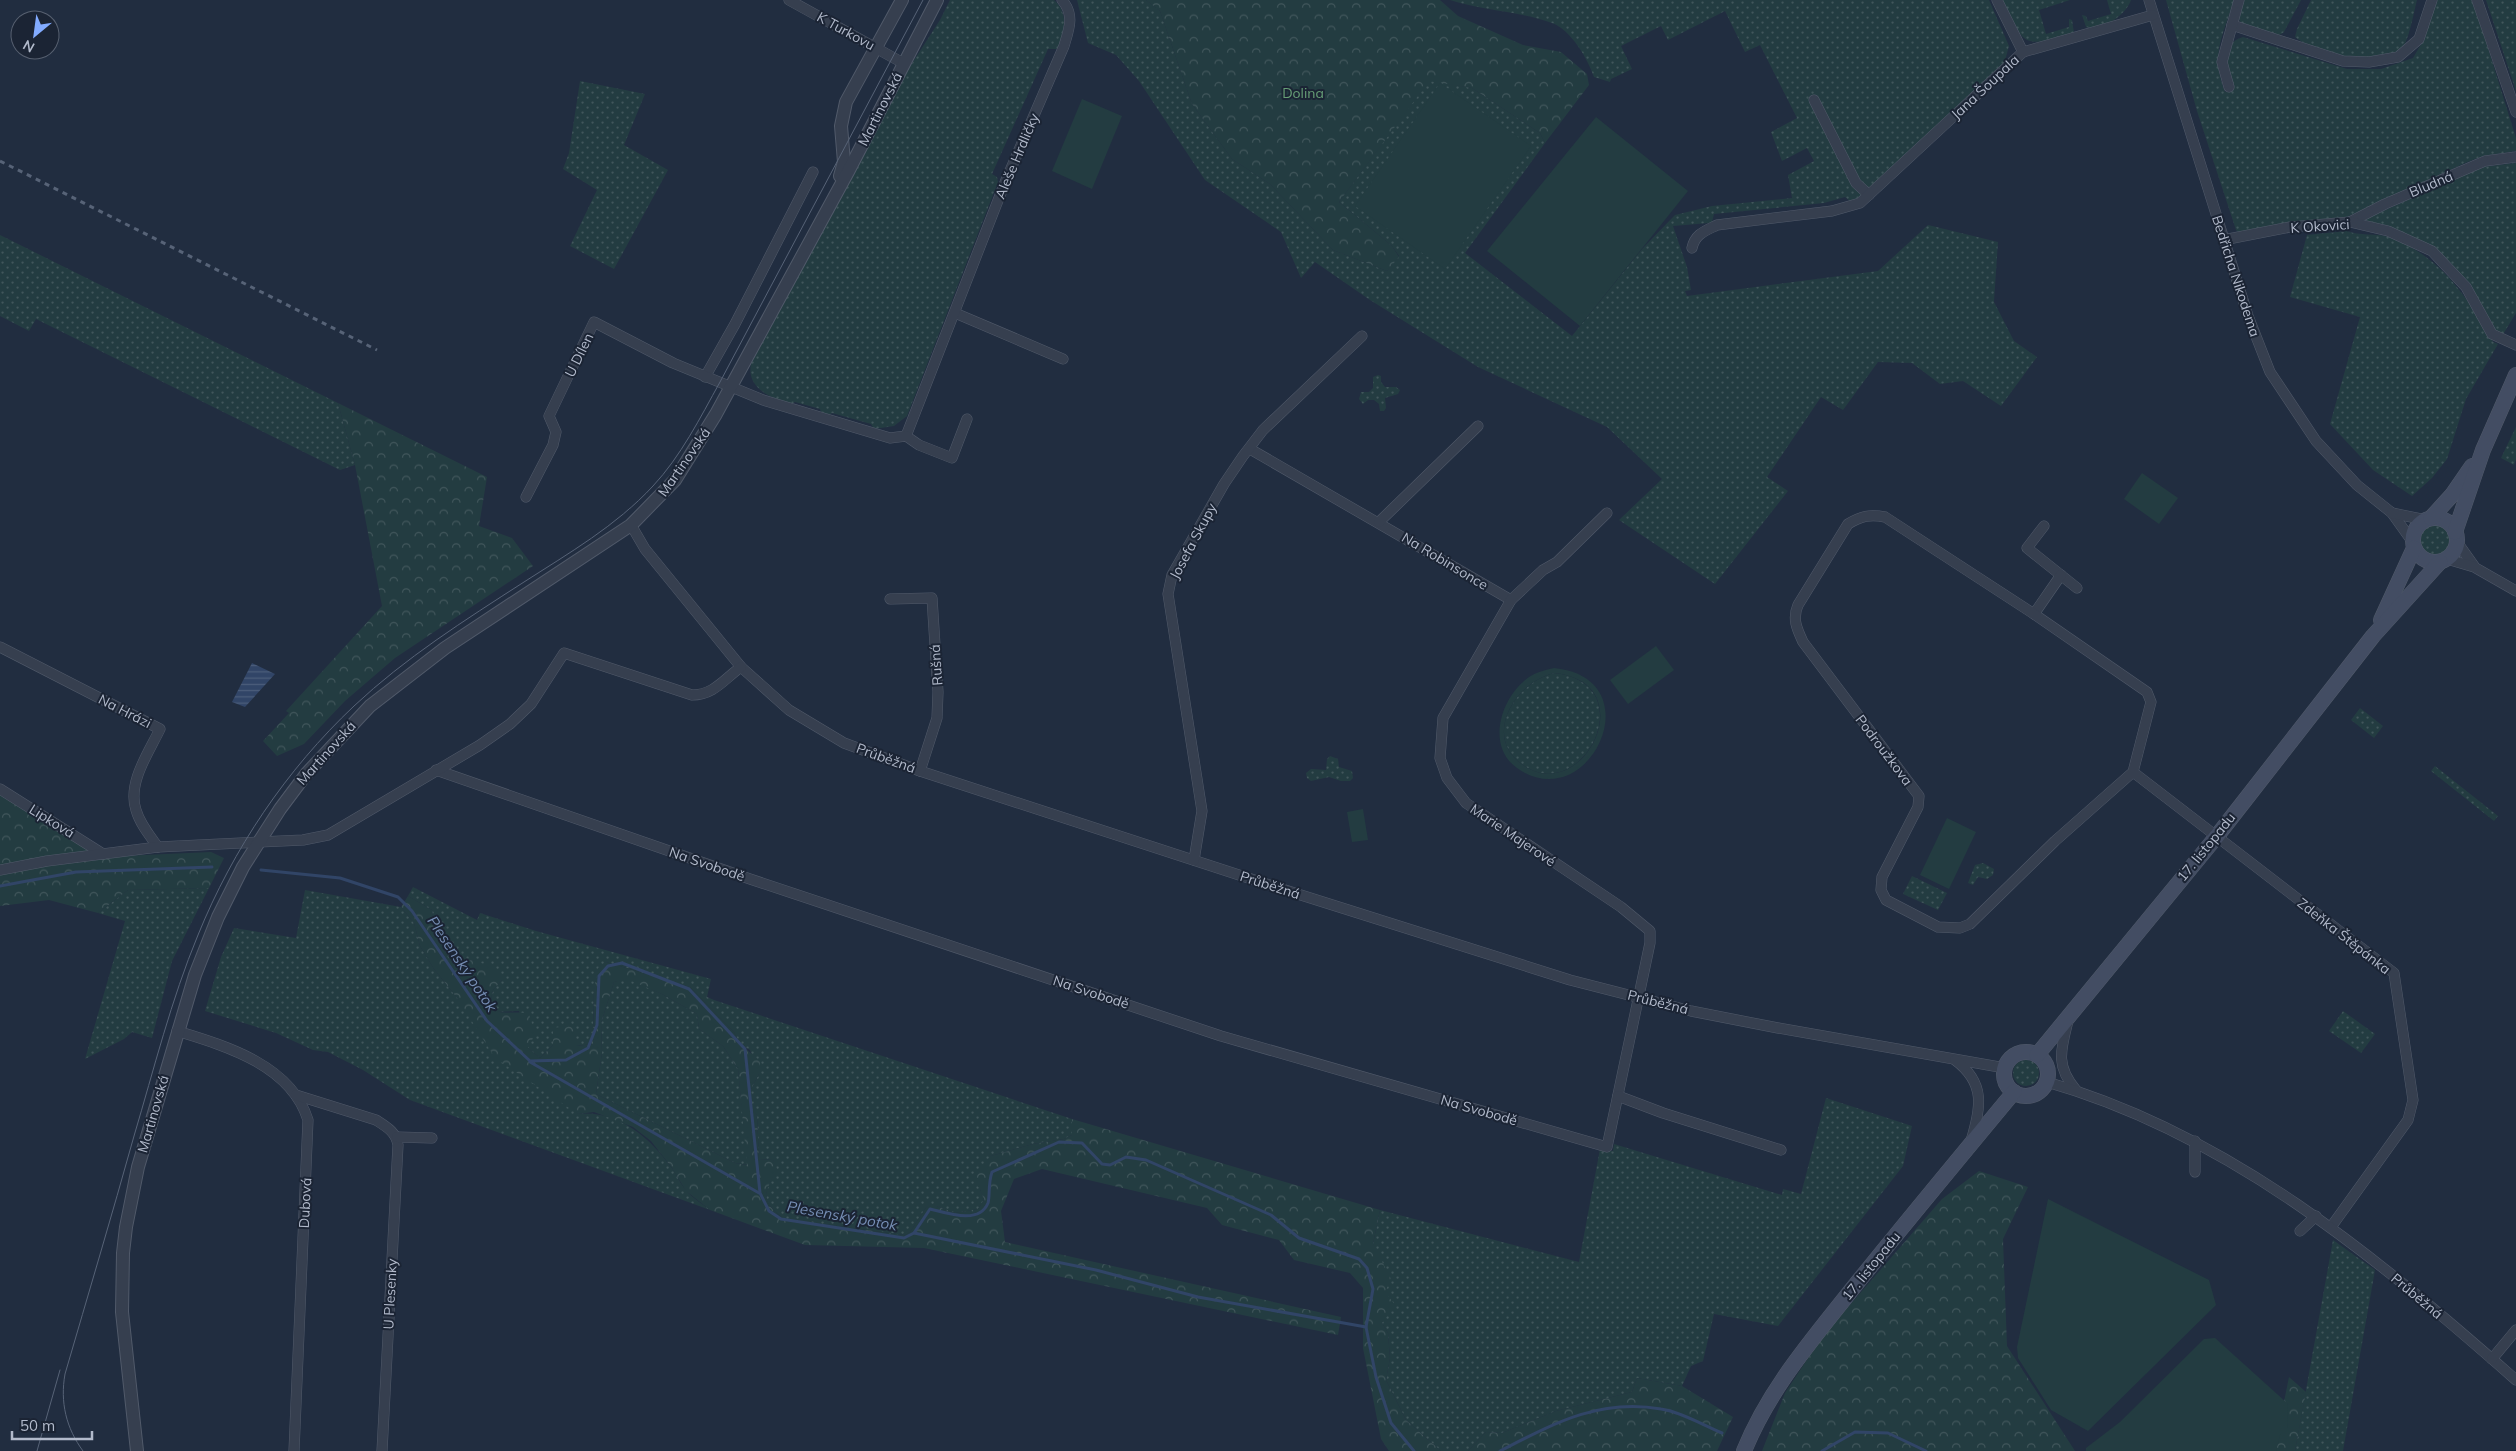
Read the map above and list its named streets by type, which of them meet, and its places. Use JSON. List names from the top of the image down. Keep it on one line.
{"streets":{"main road":["17. listopadu"],"street":["K Turkovu","Jana Šoupala","Martinovská","Aleše Hrdličky","Bludná","K Okovici","Bedřicha Nikodema","U Dílen","Josefa Skupy","Na Robinsonce","Rušná","Na Hrázi","Podroužkova","Průběžná","Lipková","Marie Majerové","Na Svobodě","Zdeňka Štěpánka","Dubová","U Plesenky"]},"crossings":[["K Turkovu","Martinovská"],["Jana Šoupala","Bedřicha Nikodema"],["Martinovská","U Dílen"],["Martinovská","Průběžná"],["Martinovská","Dubová"],["Bludná","K Okovici"],["K Okovici","Bedřicha Nikodema"],["Bedřicha Nikodema","17. listopadu"],["Josefa Skupy","Na Robinsonce"],["Josefa Skupy","Průběžná"],["Na Robinsonce","Marie Majerové"],["Rušná","Průběžná"],["Průběžná","Marie Majerové"],["Průběžná","17. listopadu"],["Průběžná","Na Svobodě"],["Průběžná","Zdeňka Štěpánka"],["Marie Majerové","Na Svobodě"],["17. listopadu","Zdeňka Štěpánka"]],"water":["Plesenský potok"],"parks":["Dolina"],"scale_bar":"50 m","north":"bottom left"}
